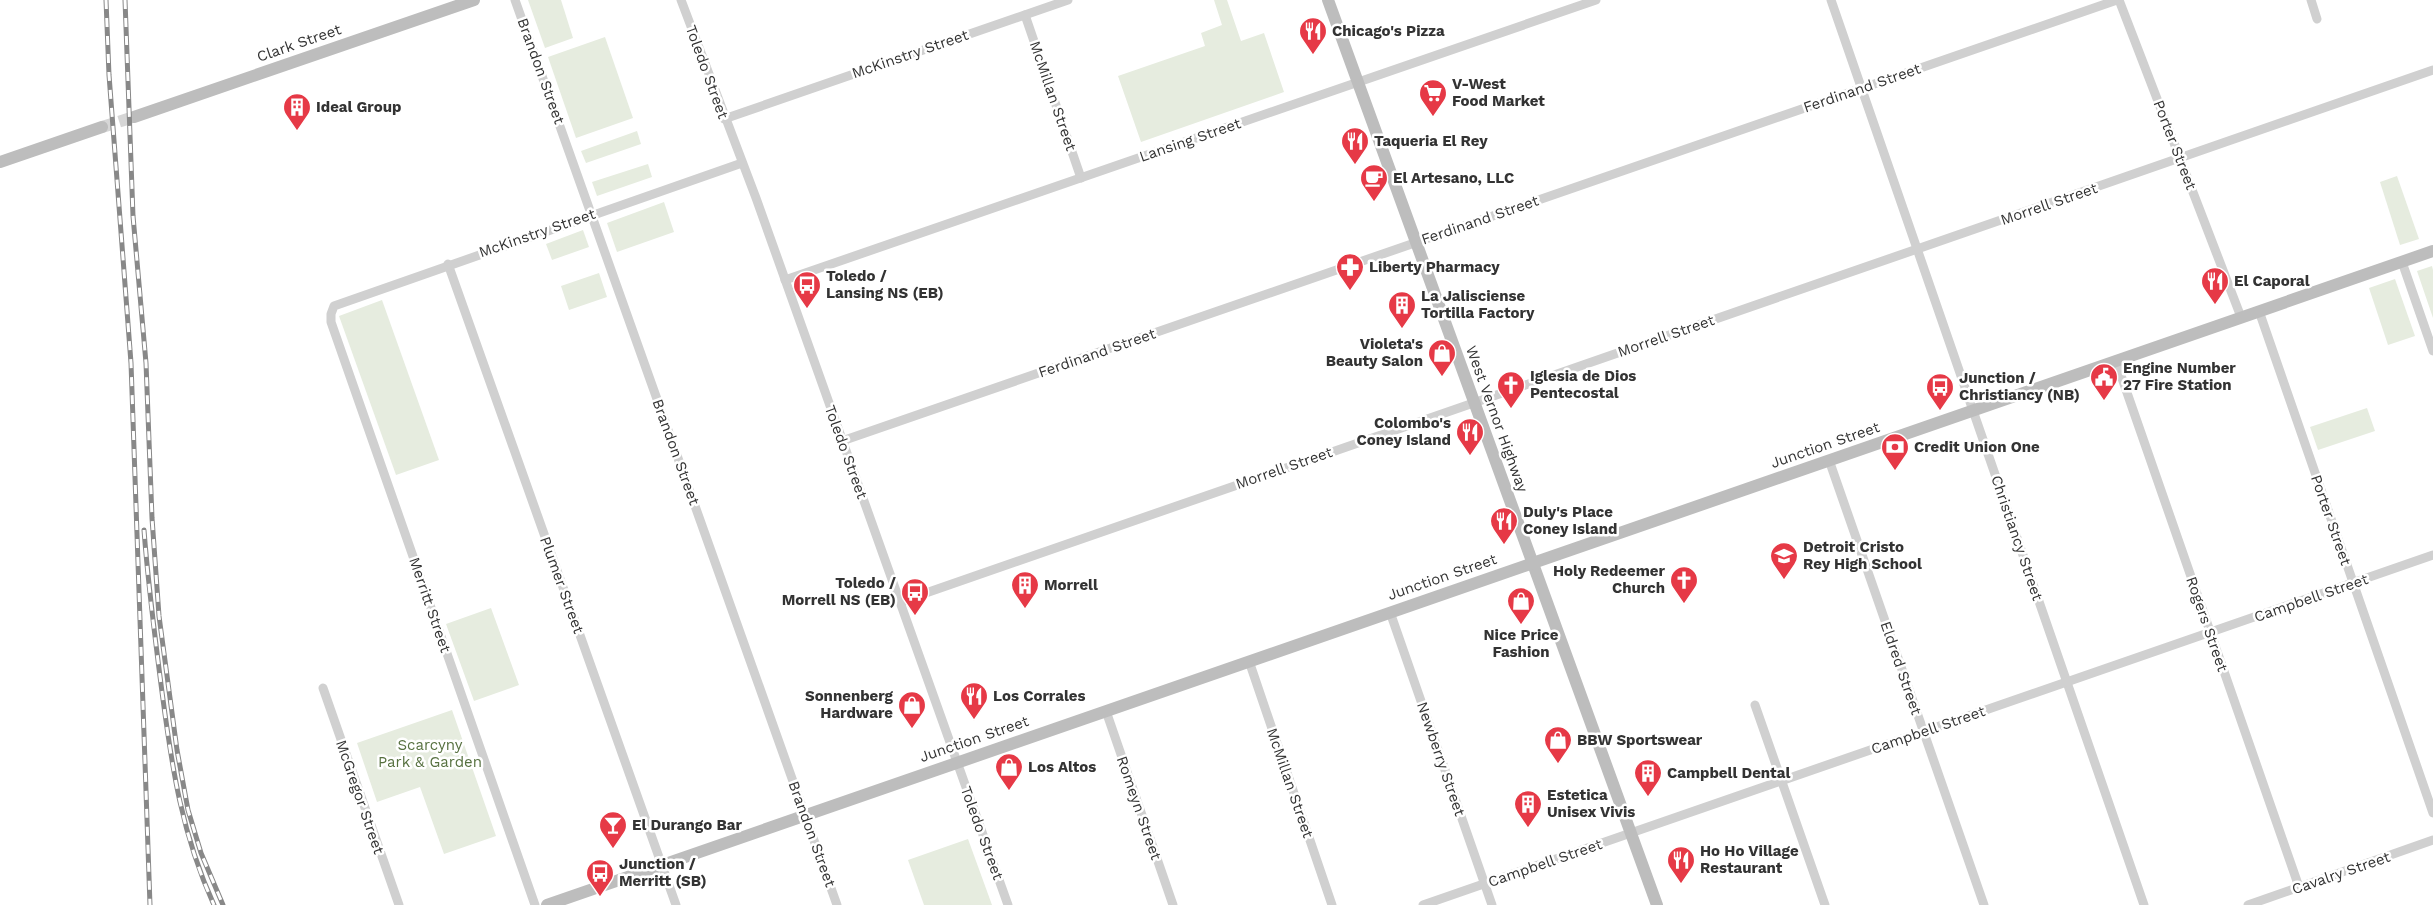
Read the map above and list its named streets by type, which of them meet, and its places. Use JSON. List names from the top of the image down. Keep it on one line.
{"streets":{"street":["Clark Street","McKinstry Street","Brandon Street","Toledo Street","Ferdinand Street","McMillan Street","Lansing Street","Porter Street","Morrell Street","West Vernor Highway","Junction Street","Christiancy Street","Plumer Street","Campbell Street","Merritt Street","Rogers Street","Eldred Street","Newberry Street","McGregor Street","Romeyn Street","Cavalry Street"]},"crossings":[["McKinstry Street","Brandon Street"],["McKinstry Street","Toledo Street"],["McKinstry Street","McMillan Street"],["McKinstry Street","Plumer Street"],["McKinstry Street","Merritt Street"],["Brandon Street","Junction Street"],["Toledo Street","Ferdinand Street"],["Toledo Street","Lansing Street"],["Toledo Street","Morrell Street"],["Toledo Street","Junction Street"],["Ferdinand Street","Porter Street"],["Ferdinand Street","West Vernor Highway"],["Ferdinand Street","Christiancy Street"],["McMillan Street","Lansing Street"],["McMillan Street","Junction Street"],["Lansing Street","West Vernor Highway"],["Porter Street","Morrell Street"],["Porter Street","Junction Street"],["Porter Street","Campbell Street"],["Morrell Street","West Vernor Highway"],["Morrell Street","Christiancy Street"],["West Vernor Highway","Junction Street"],["West Vernor Highway","Campbell Street"],["Junction Street","Christiancy Street"],["Junction Street","Plumer Street"],["Junction Street","Rogers Street"],["Junction Street","Eldred Street"],["Junction Street","Newberry Street"],["Junction Street","Romeyn Street"],["Christiancy Street","Campbell Street"],["Campbell Street","Rogers Street"],["Campbell Street","Eldred Street"],["Campbell Street","Newberry Street"],["Rogers Street","Cavalry Street"]],"parks":["Scarcyny Park & Garden"],"places":{"restaurant":["Chicago's Pizza","Taqueria El Rey","El Caporal","Colombo's Coney Island","Duly's Place Coney Island","Los Corrales","Ho Ho Village Restaurant"],"supermarket":["V-West Food Market"],"building":["Ideal Group","La Jalisciense Tortilla Factory","Morrell","Campbell Dental","Estetica Unisex Vivis"],"cafe":["El Artesano, LLC"],"pharmacy":["Liberty Pharmacy"],"bus stop":["Toledo / Lansing NS (EB)","Junction / Christiancy (NB)","Toledo / Morrell NS (EB)","Junction / Merritt (SB)"],"shop":["Violeta's Beauty Salon","Nice Price Fashion","Sonnenberg Hardware","BBW Sportswear","Los Altos"],"public building":["Engine Number 27 Fire Station"],"church":["Iglesia de Dios Pentecostal","Holy Redeemer Church"],"bank":["Credit Union One"],"school or university":["Detroit Cristo Rey High School"],"bar":["El Durango Bar"]}}
